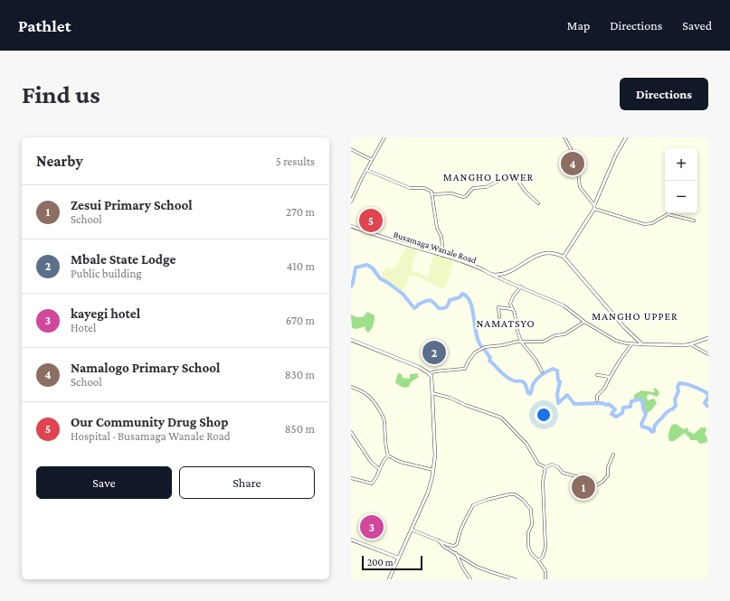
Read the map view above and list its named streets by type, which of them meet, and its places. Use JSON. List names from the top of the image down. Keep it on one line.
{"streets":{"street":["Busamaga Wanale Road"]},"districts":["MANGHO LOWER","MANGHO UPPER","NAMATSYO"],"scale_bar":"200 m","page":{"header":"Pathlet","nav":["Map","Directions","Saved"],"buttons":["Directions",["Save","Share"]],"title":"Find us","heading":["Nearby","5 results"],"map_buttons":["+","−"],"pins":["4","5","2","1","3"],"list":[{"mark":"1","name":"Zesui Primary School","note":"School","value":"270 m"},{"mark":"2","name":"Mbale State Lodge","note":"Public building","value":"410 m"},{"mark":"3","name":"kayegi hotel","note":"Hotel","value":"670 m"},{"mark":"4","name":"Namalogo Primary School","note":"School","value":"830 m"},{"mark":"5","name":"Our Community Drug Shop","note":"Hospital · Busamaga Wanale Road","value":"850 m"}],"scale":"200 m"}}
